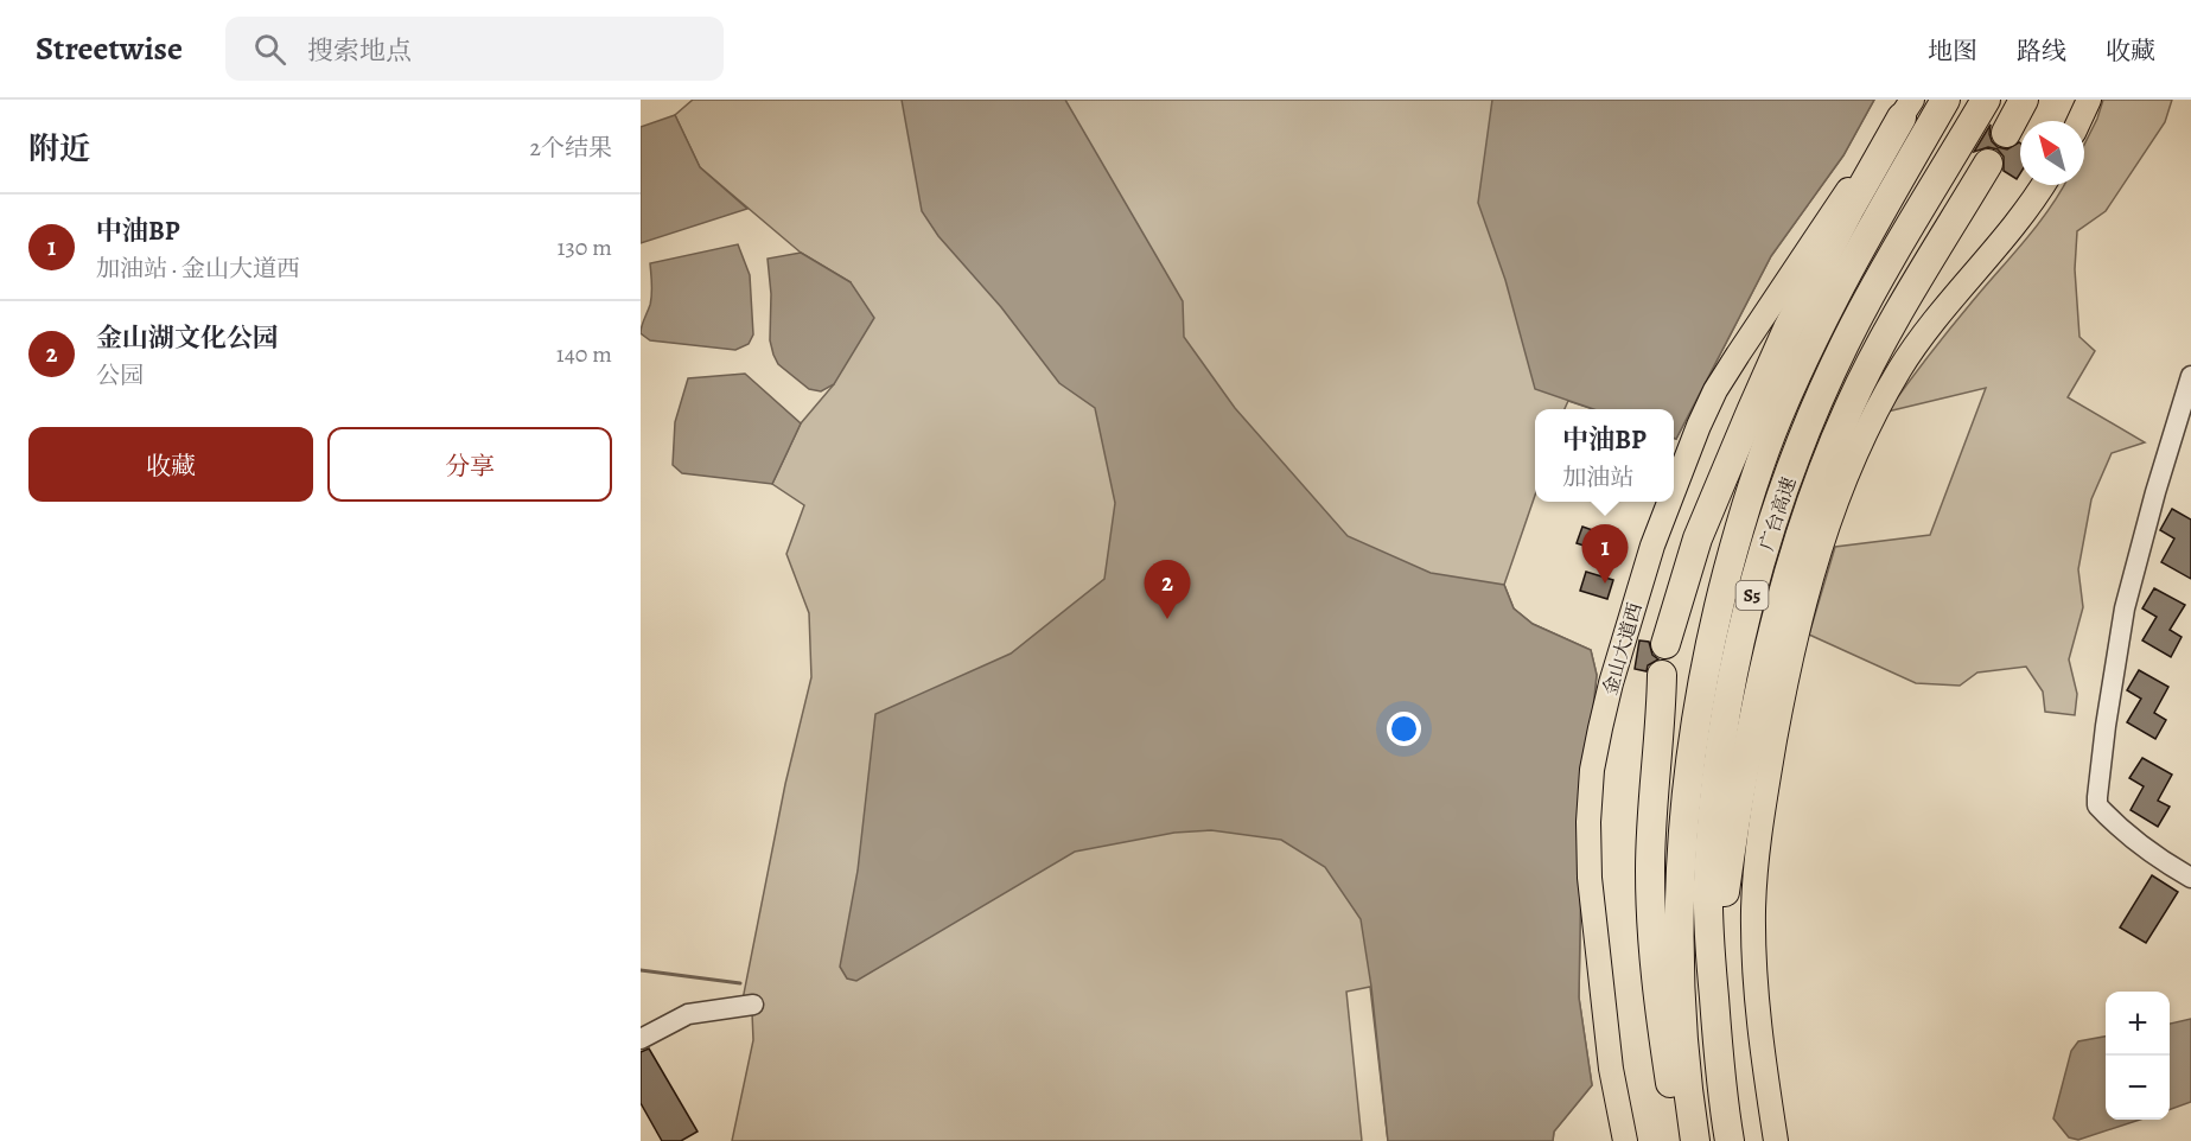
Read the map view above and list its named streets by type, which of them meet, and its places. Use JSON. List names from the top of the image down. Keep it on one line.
{"streets":{"highway":["广台高速","S5"],"main road":["金山大道西"]},"north":"top left","page":{"header":"Streetwise","search":"搜索地点","nav":["地图","路线","收藏"],"heading":["附近","2个结果"],"list":[{"mark":"1","name":"中油BP","note":"加油站 · 金山大道西","value":"130 m"},{"mark":"2","name":"金山湖文化公园","note":"公园","value":"140 m"}],"buttons":["收藏","分享"],"popup":["中油BP","加油站"],"pins":["1","2"],"map_buttons":["+","−"]}}
